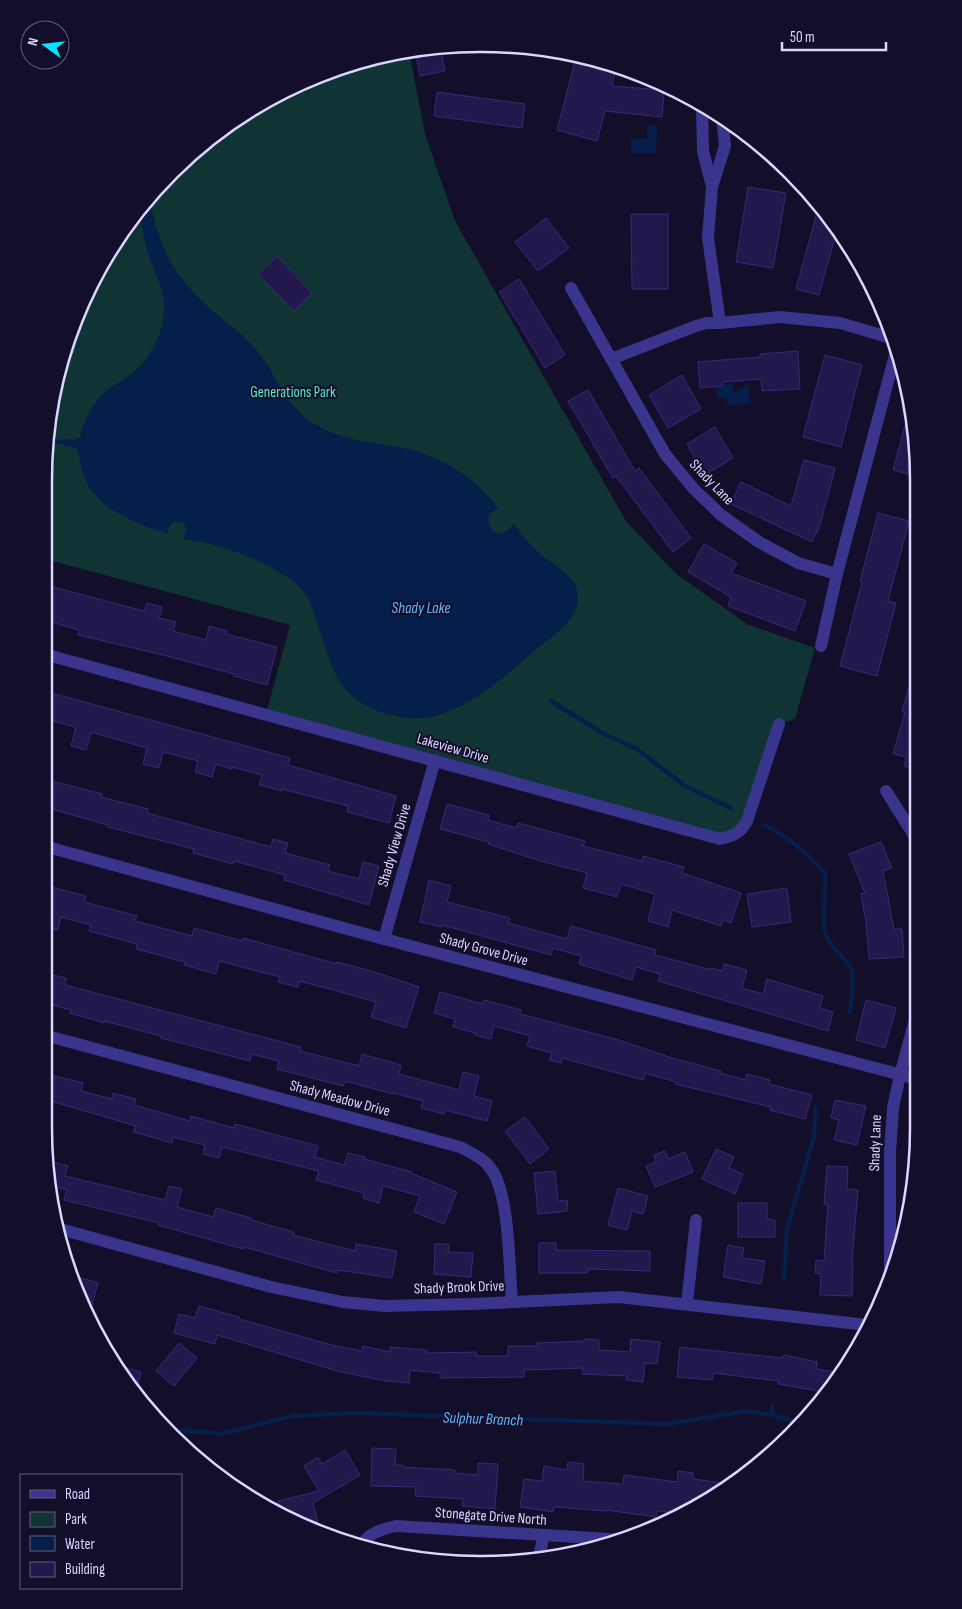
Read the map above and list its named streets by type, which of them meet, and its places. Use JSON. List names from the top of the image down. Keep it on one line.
{"streets":{"street":["Shady Lane","Lakeview Drive","Shady View Drive","Shady Grove Drive","Shady Meadow Drive","Shady Brook Drive","Stonegate Drive North"]},"crossings":[["Shady Lane","Shady Grove Drive"],["Lakeview Drive","Shady View Drive"],["Shady View Drive","Shady Grove Drive"],["Shady Meadow Drive","Shady Brook Drive"]],"water":["Shady Lake","Sulphur Branch"],"parks":["Generations Park"],"legend":["Road","Park","Water","Building"],"scale_bar":"50 m","north":"left"}
